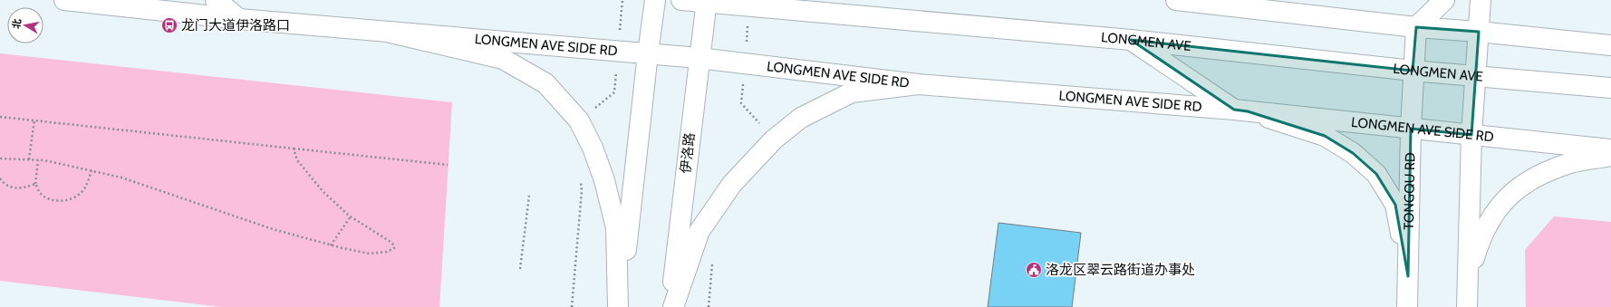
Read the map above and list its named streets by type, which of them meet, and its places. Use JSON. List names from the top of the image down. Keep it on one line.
{"streets":{"main road":["LONGMEN AVE","LONGMEN AVE SIDE RD","伊洛路","TONGQU RD"]},"crossings":[["LONGMEN AVE","伊洛路"],["LONGMEN AVE","TONGQU RD"],["LONGMEN AVE SIDE RD","伊洛路"],["LONGMEN AVE SIDE RD","TONGQU RD"]],"places":{"bus stop":["龙门大道伊洛路口"],"public building":["洛龙区翠云路街道办事处"]},"north":"left"}
